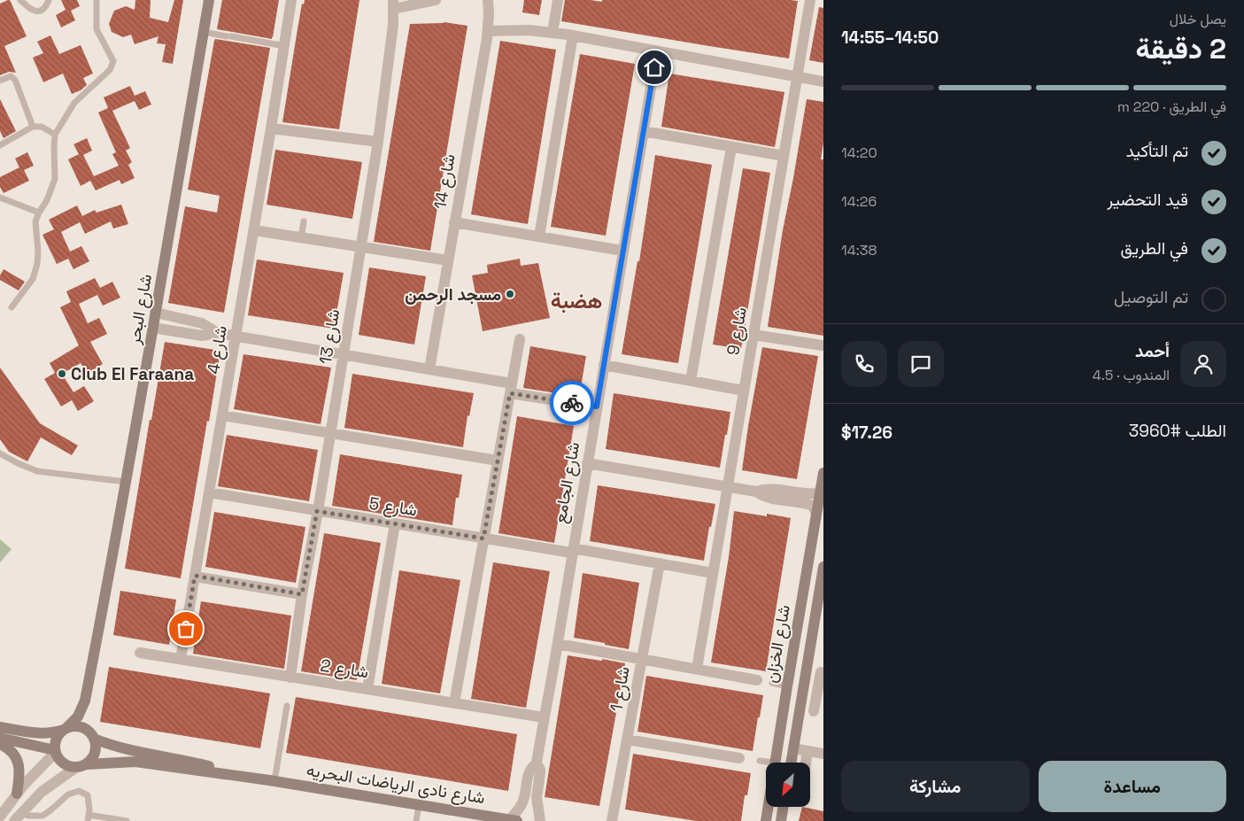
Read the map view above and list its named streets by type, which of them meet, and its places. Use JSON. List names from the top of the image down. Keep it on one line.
{"streets":{"main road":["شارع البحر","شارع الخزان","شارع نادى الرياضات البحريه"],"street":["شارع 14","شارع 9","شارع 13","شارع 4","شارع الجامع","شارع 5","شارع 2","شارع 1"]},"crossings":[["شارع البحر","شارع نادى الرياضات البحريه"],["شارع 9","شارع 5"],["شارع 13","شارع 5"],["شارع 13","شارع 2"],["شارع 4","شارع 5"],["شارع 4","شارع 2"],["شارع الجامع","شارع 5"],["شارع الجامع","شارع 2"],["شارع الجامع","شارع نادى الرياضات البحريه"],["شارع 5","شارع 1"]],"districts":["هضبة"],"places":["مسجد الرحمن","Club El Faraana"],"north":"bottom left","page":{"heading":["2 دقيقة","يصل خلال","14:50–14:55"],"panel":["أحمد","المندوب · 4.5","الطلب #3960","$17.26"],"bar":"في الطريق · 220 m","list":[["تم التأكيد","14:20"],["قيد التحضير","14:26"],["في الطريق","14:38"],"تم التوصيل"],"buttons":["مساعدة","مشاركة"]}}
